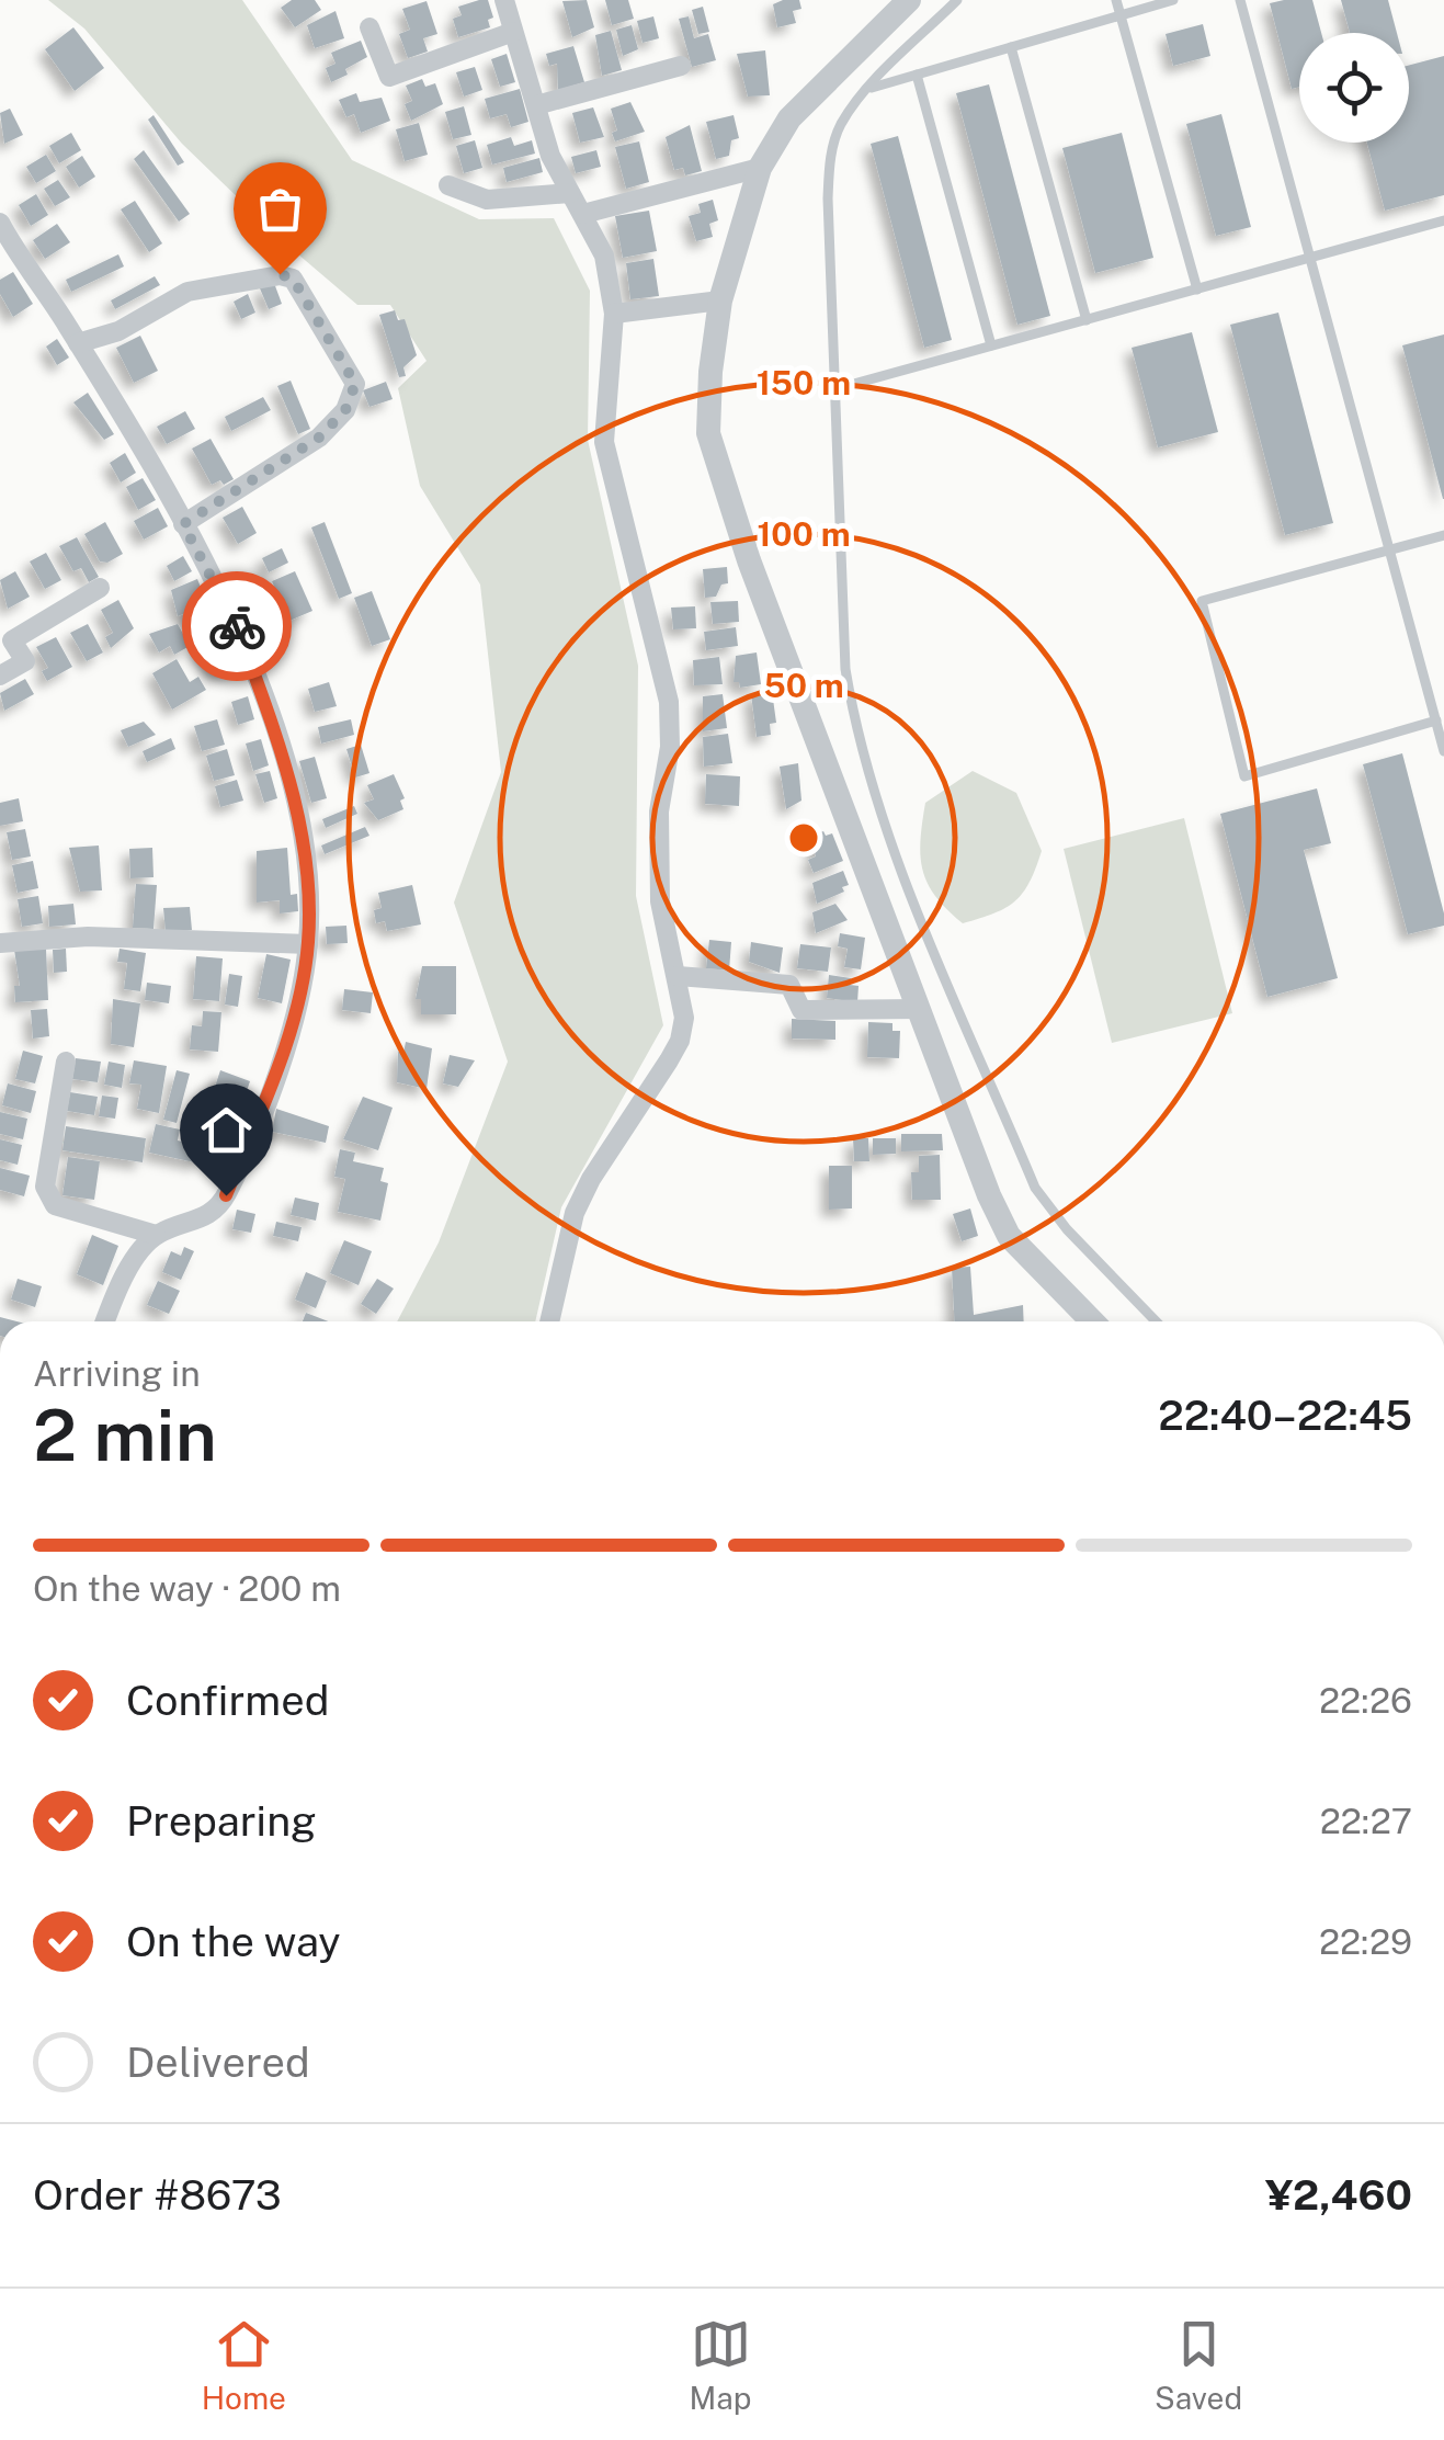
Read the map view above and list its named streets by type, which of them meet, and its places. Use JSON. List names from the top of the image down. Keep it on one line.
{"page":{"heading":["2 min","Arriving in","22:40–22:45"],"panel":["Order #8673","¥2,460"],"bar":"On the way · 200 m","list":[["Confirmed","22:26"],["Preparing","22:27"],["On the way","22:29"],"Delivered"],"tabs":["Home","Map","Saved"]},"rings":["150 m","100 m","50 m"]}
